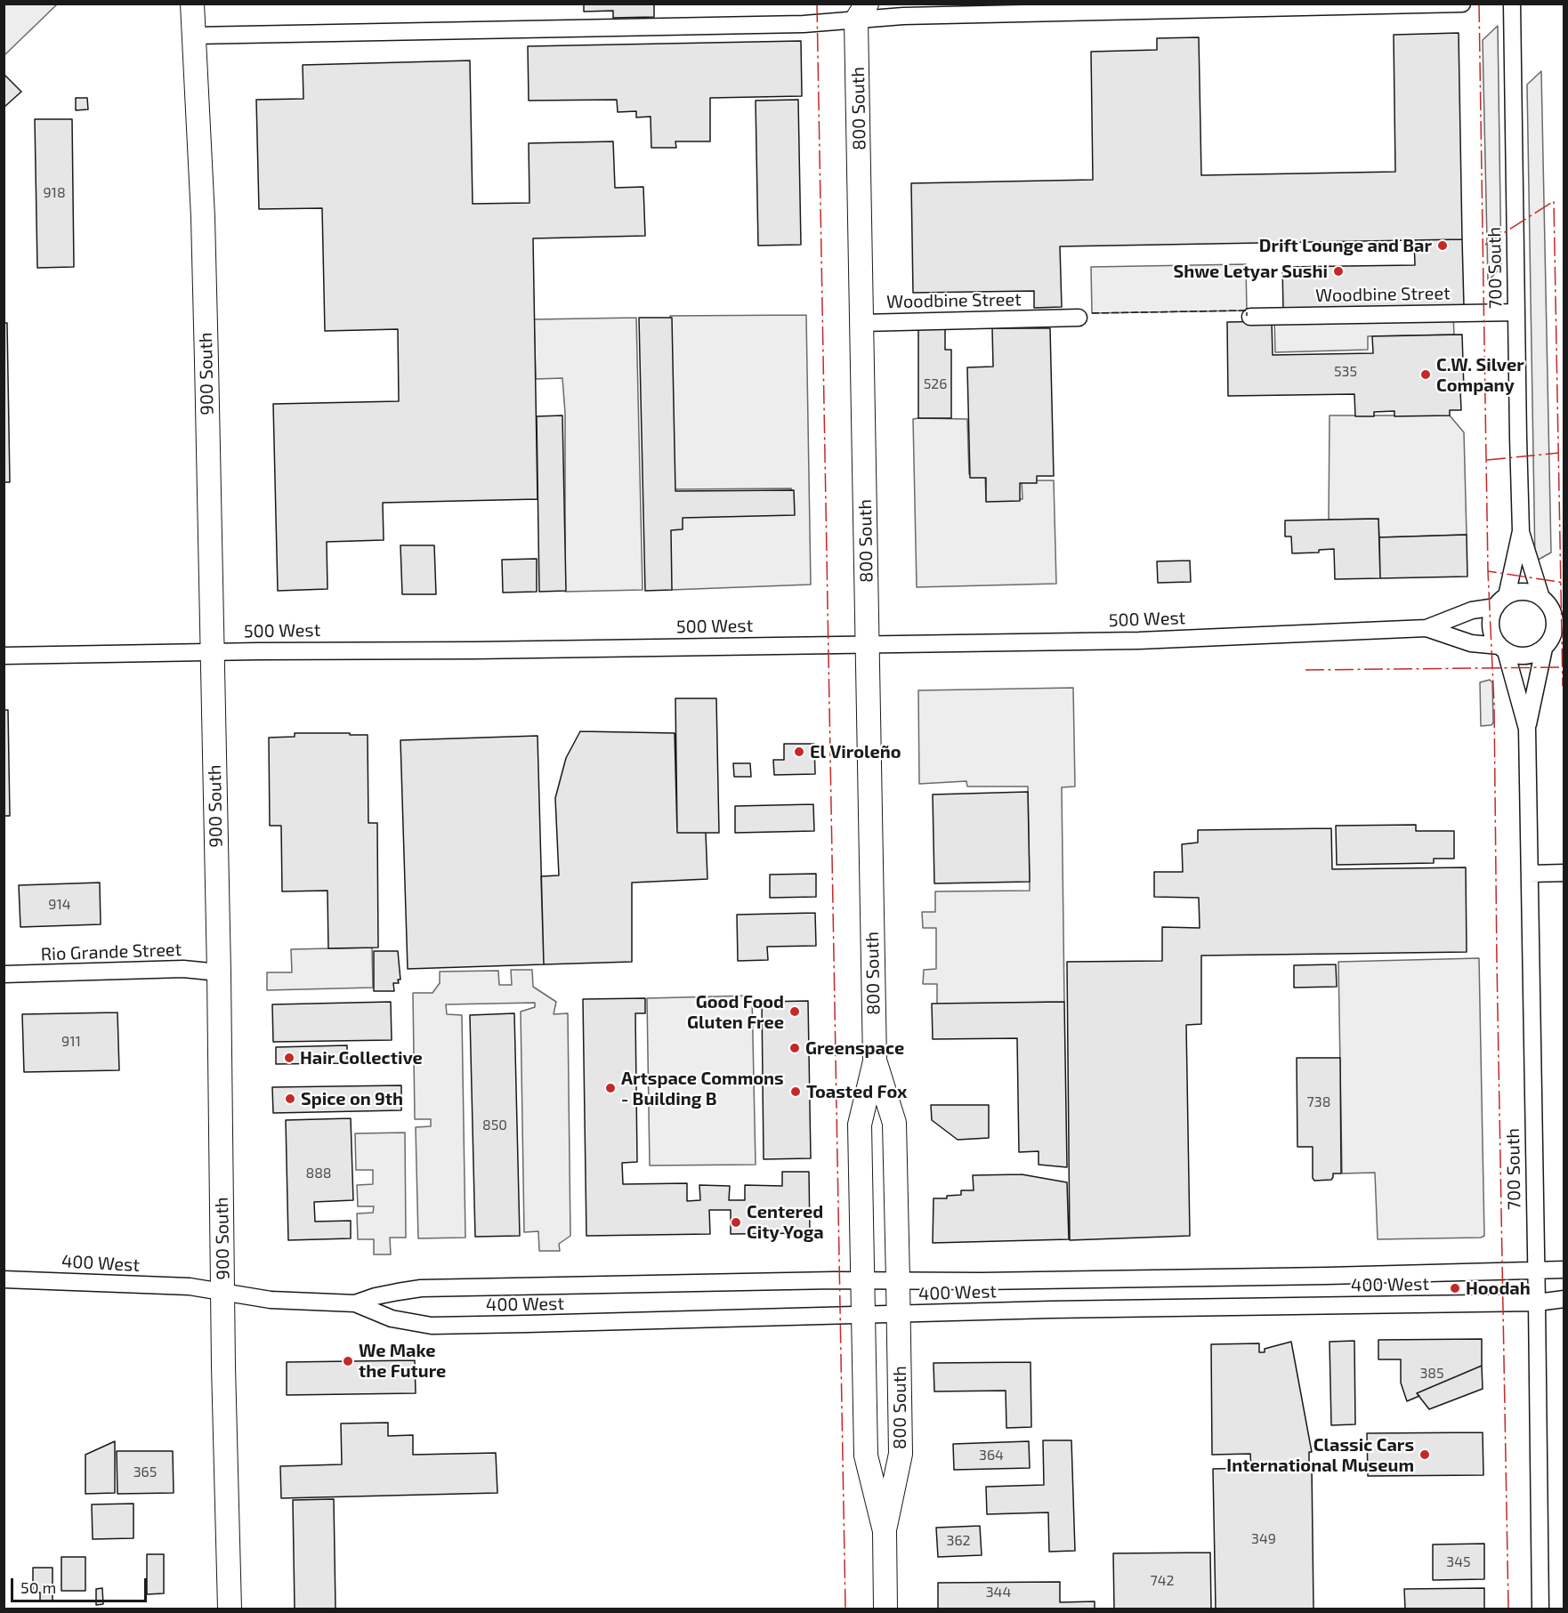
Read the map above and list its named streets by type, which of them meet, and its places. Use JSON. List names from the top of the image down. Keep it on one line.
{"streets":{"street":["800 South","700 South","Woodbine Street","900 South","500 West","Rio Grande Street","400 West"]},"crossings":[["800 South","Woodbine Street"],["800 South","500 West"],["800 South","400 West"],["700 South","Woodbine Street"],["700 South","500 West"],["700 South","400 West"],["900 South","500 West"],["900 South","Rio Grande Street"],["900 South","400 West"]],"places":["Drift Lounge and Bar","Shwe Letyar Sushi","C.W. Silver Company","El Viroleño","Good Food Gluten Free","Greenspace","Hair Collective","Artspace Commons - Building B","Toasted Fox","Spice on 9th","Centered City Yoga","Hoodah","We Make the Future","Classic Cars International Museum"],"house_numbers":["918","535","526","914","911","738","850","888","385","364","365","349","362","345","742","344"],"scale_bar":"50 m"}
